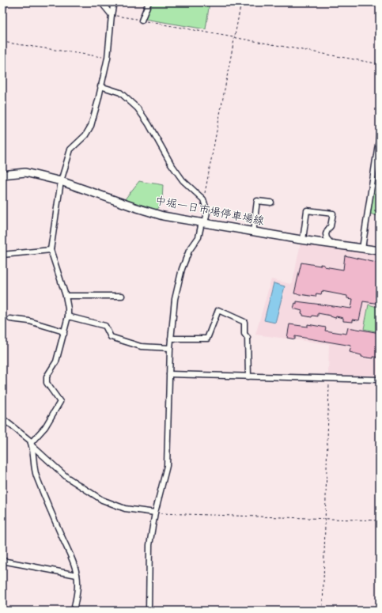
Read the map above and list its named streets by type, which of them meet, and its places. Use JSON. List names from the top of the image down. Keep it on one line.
{"streets":{"main road":["中堀一日市場停車場線"]}}
